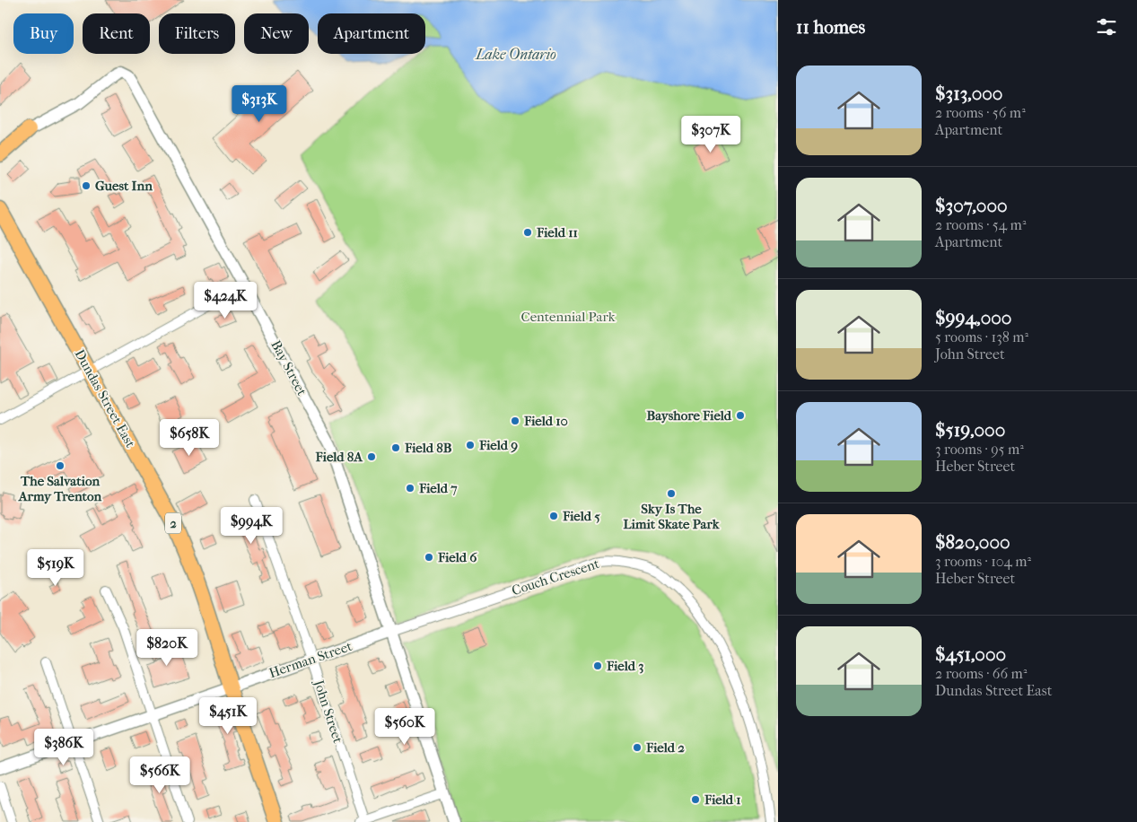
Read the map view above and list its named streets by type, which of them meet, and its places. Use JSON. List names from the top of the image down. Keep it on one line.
{"streets":{"main road":["Dundas Street East","2"],"street":["Bay Street","Couch Crescent","Herman Street","John Street"]},"crossings":[["Bay Street","Couch Crescent"],["Bay Street","Herman Street"],["Dundas Street East","Herman Street"],["Couch Crescent","Herman Street"],["Herman Street","John Street"]],"water":["Lake Ontario"],"parks":["Centennial Park"],"places":["Guest Inn","Field 11","Bayshore Field","Field 10","Field 9","Field 8B","Field 8A","The Salvation Army Trenton","Field 7","Sky Is The Limit Skate Park","Field 5","Field 6","Field 3","Field 2","Field 1"],"page":{"heading":"11 homes","chip":["Buy","Rent","Filters","New","Apartment"],"list":[{"name":"$313,000","note":"2 rooms · 56 m² · Apartment"},{"name":"$307,000","note":"2 rooms · 54 m² · Apartment"},{"name":"$994,000","note":"5 rooms · 138 m² · John Street"},{"name":"$519,000","note":"3 rooms · 95 m² · Heber Street"},{"name":"$820,000","note":"3 rooms · 104 m² · Heber Street"},{"name":"$451,000","note":"2 rooms · 66 m² · Dundas Street East"}],"price":["$313K","$307K","$424K","$658K","$994K","$519K","$820K","$451K","$560K","$386K","$566K"]}}
